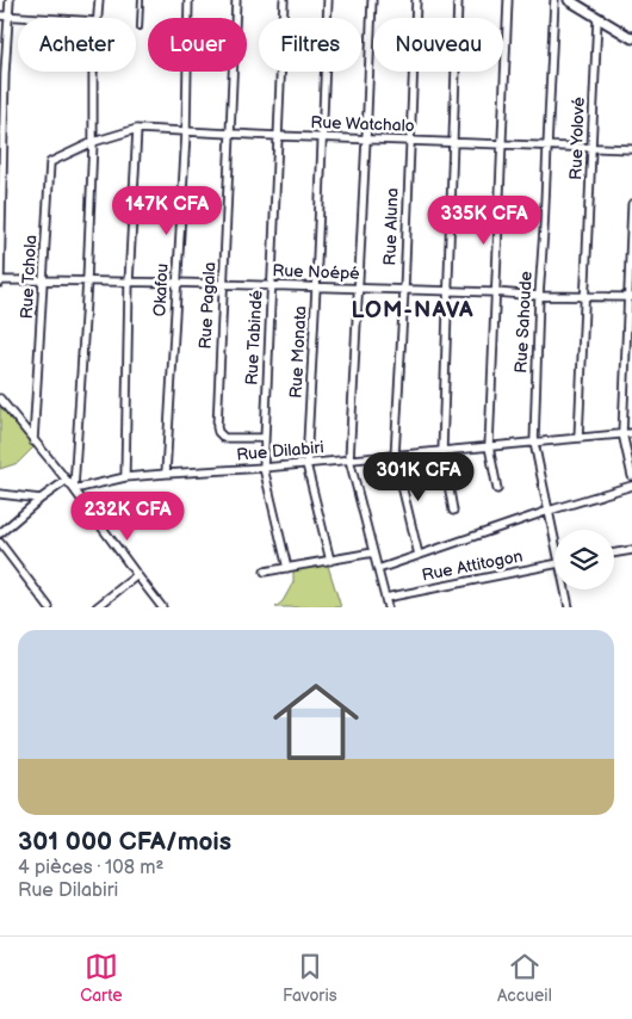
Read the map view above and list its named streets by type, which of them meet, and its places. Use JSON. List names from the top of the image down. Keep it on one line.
{"streets":{"street":["Rue Watchalo","Rue Yolové","Rue Aluna","Rue Noépé","Rue Tchola","Okafou","Rue Pagala","Rue Sahoude","Rue Tabindé","Rue Monata","Rue Dilabiri","Rue Attitogon"]},"crossings":[["Rue Watchalo","Rue Yolové"],["Rue Watchalo","Rue Aluna"],["Rue Watchalo","Rue Tchola"],["Rue Watchalo","Okafou"],["Rue Watchalo","Rue Pagala"],["Rue Watchalo","Rue Sahoude"],["Rue Watchalo","Rue Tabindé"],["Rue Watchalo","Rue Monata"],["Rue Yolové","Rue Noépé"],["Rue Yolové","Rue Dilabiri"],["Rue Aluna","Rue Noépé"],["Rue Aluna","Rue Dilabiri"],["Rue Noépé","Rue Tchola"],["Rue Noépé","Okafou"],["Rue Noépé","Rue Pagala"],["Rue Noépé","Rue Sahoude"],["Rue Noépé","Rue Tabindé"],["Rue Noépé","Rue Monata"],["Okafou","Rue Dilabiri"],["Rue Pagala","Rue Tabindé"],["Rue Sahoude","Rue Dilabiri"],["Rue Tabindé","Rue Dilabiri"],["Rue Monata","Rue Dilabiri"]],"districts":["LOM-NAVA"],"page":{"chip":["Acheter","Louer","Filtres","Nouveau"],"price":["147K CFA","335K CFA","301K CFA","232K CFA"],"list":[{"name":"301 000 CFA/mois","note":"4 pièces · 108 m² · Rue Dilabiri"}],"tabs":["Carte","Favoris","Accueil"]}}
